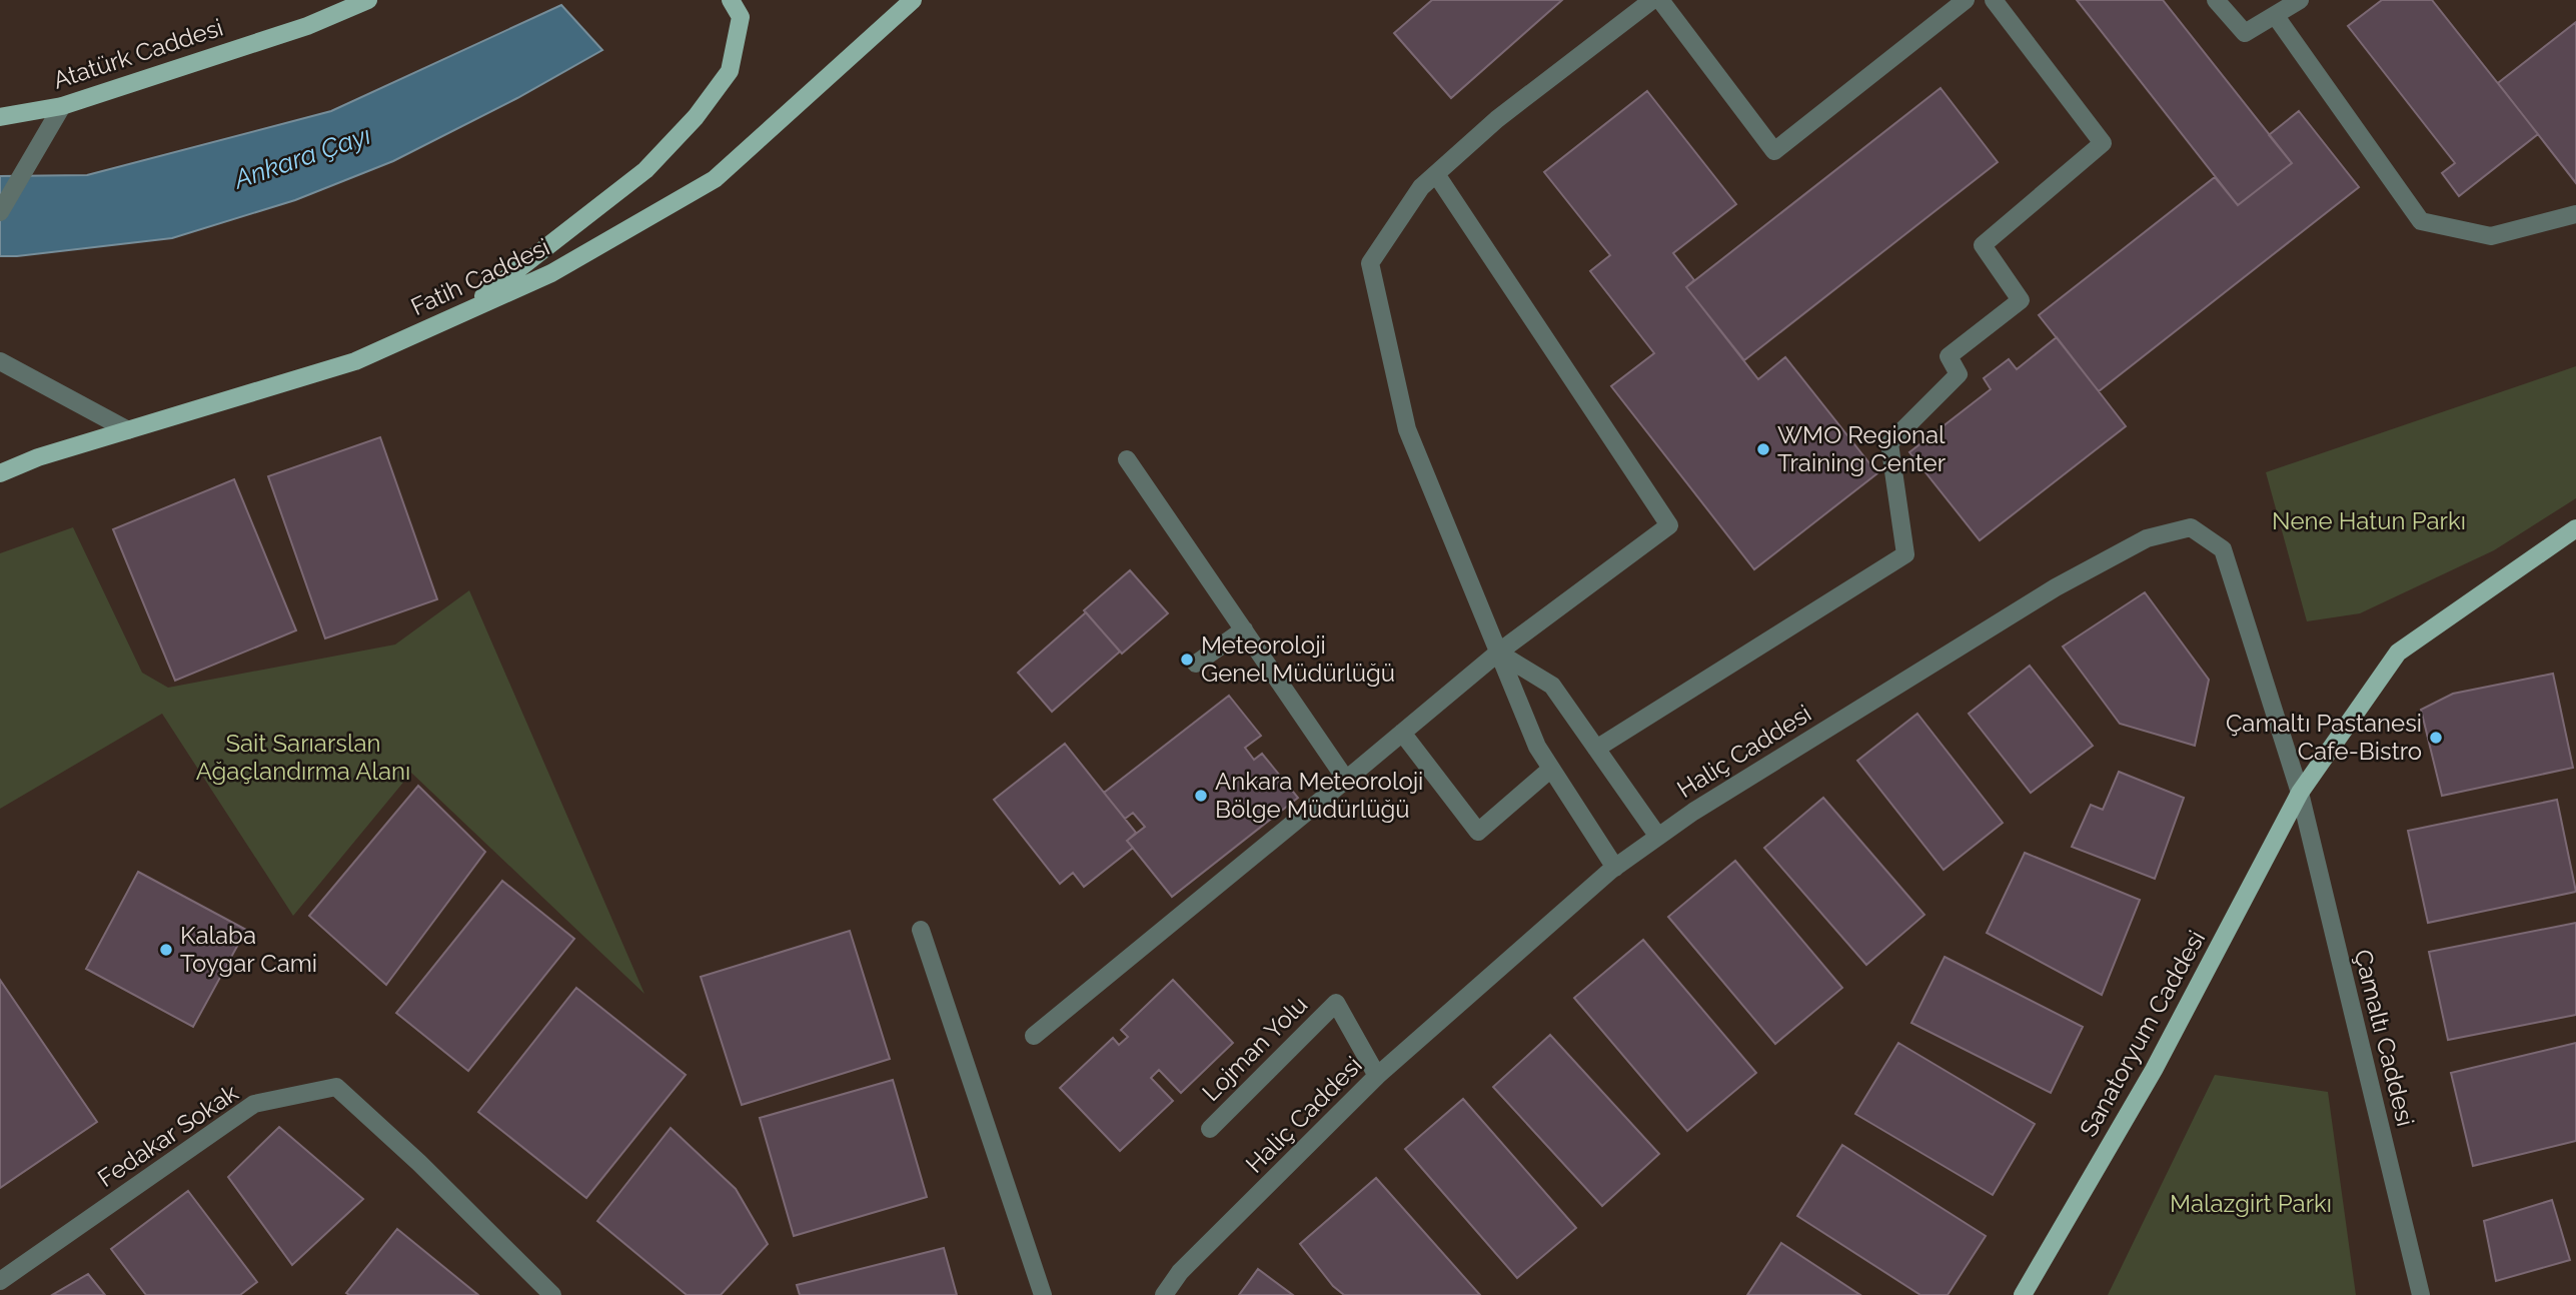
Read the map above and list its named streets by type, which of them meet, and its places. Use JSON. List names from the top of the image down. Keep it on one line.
{"streets":{"main road":["Atatürk Caddesi","Fatih Caddesi","Sanatoryum Caddesi"],"street":["Haliç Caddesi","Çamaltı Caddesi","Lojman Yolu","Fedakar Sokak"]},"crossings":[["Haliç Caddesi","Sanatoryum Caddesi"],["Haliç Caddesi","Çamaltı Caddesi"],["Haliç Caddesi","Lojman Yolu"],["Sanatoryum Caddesi","Çamaltı Caddesi"]],"water":["Ankara Çayı"],"parks":["Nene Hatun Parkı","Sait Sarıarslan Ağaçlandırma Alanı","Malazgirt Parkı"],"places":["WMO Regional Training Center","Meteoroloji Genel Müdürlüğü","Çamaltı Pastanesi Cafe-Bistro","Ankara Meteoroloji Bölge Müdürlüğü","Kalaba Toygar Cami"]}
